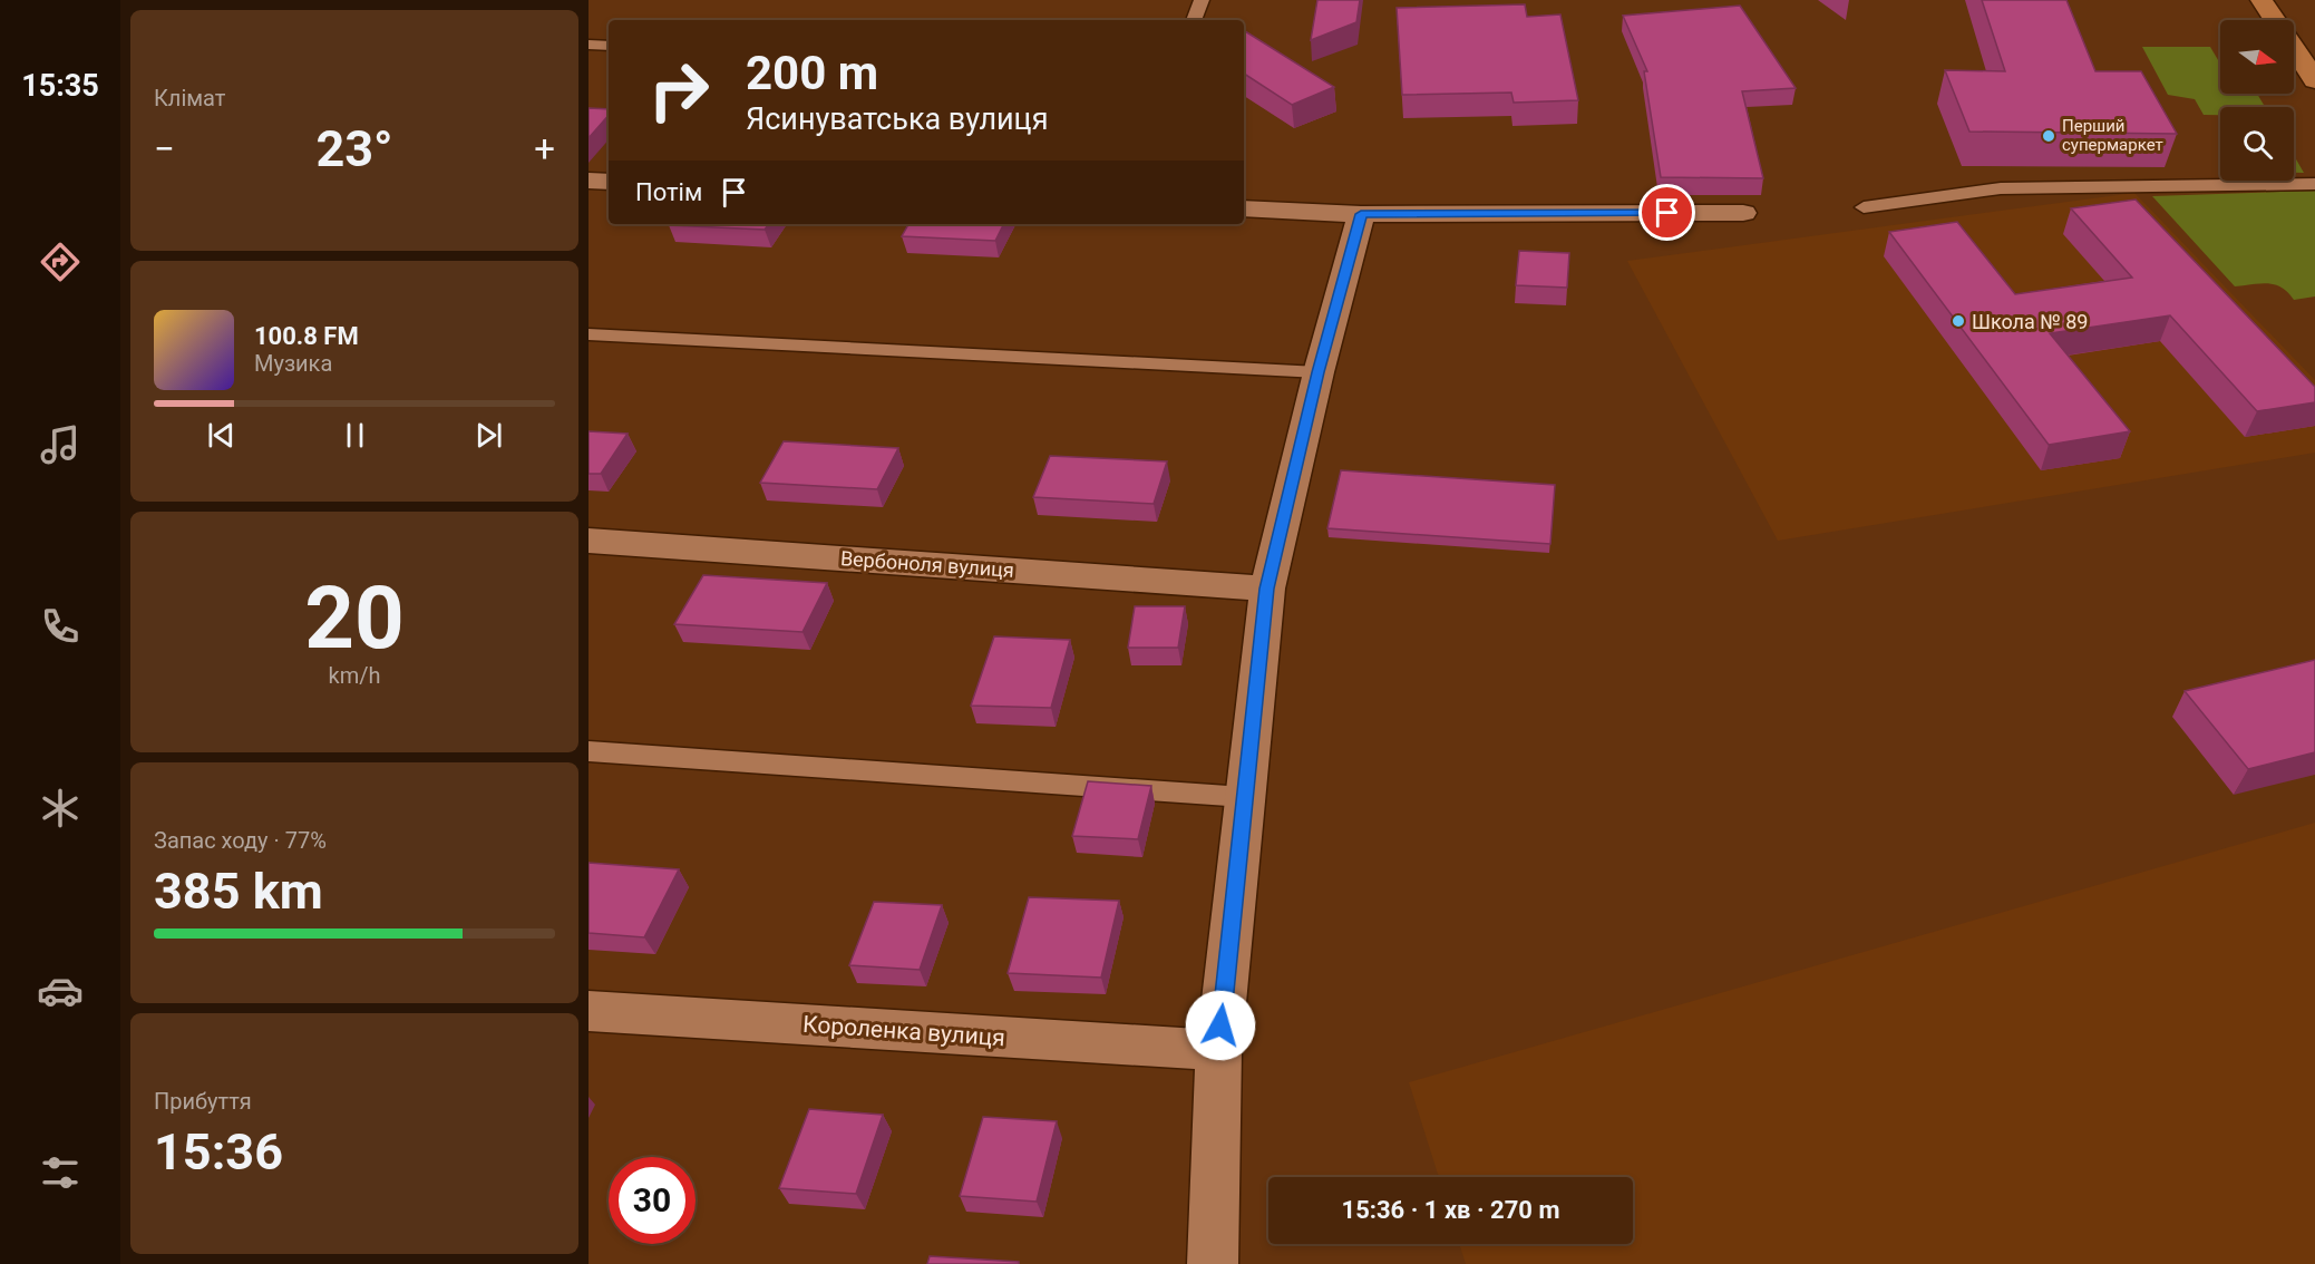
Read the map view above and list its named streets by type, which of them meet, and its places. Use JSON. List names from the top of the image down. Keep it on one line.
{"streets":{"street":["Вербоноля вулиця","Короленка вулиця"]},"places":["Перший супермаркет","Школа № 89"],"north":"right","page":{"tabs":"15:35","tile":["Клімат",["20","km/h"],["Запас ходу · 77%","385 km"],["Прибуття","15:36"]],"turn":["200 m","Ясинуватська вулиця"],"heat":["−","23°","+"],"then":"Потім","song":["100.8 FM","Музика"],"limit":"30","trip":"15:36 · 1 хв · 270 m"}}
